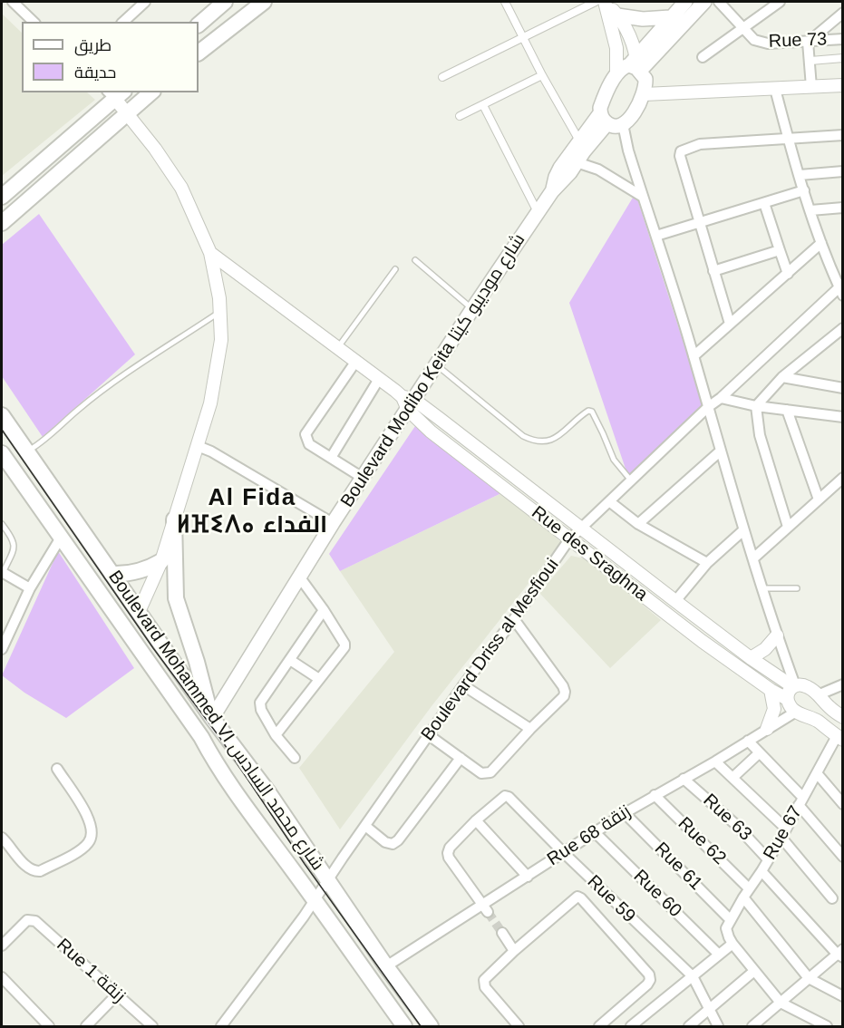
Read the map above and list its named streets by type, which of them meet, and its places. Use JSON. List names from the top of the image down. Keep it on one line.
{"streets":{"main road":["Boulevard Modibo Keita شارع موديبو كيتا","Boulevard Mohammed VI شارع محمد السادس"],"street":["Rue 73","Rue des Sraghna","Boulevard Driss al Mesfioui","Rue 63","Rue 67","Rue 68 زنقة","Rue 62","Rue 61","Rue 60","Rue 59","Rue 1 زنقة"]},"crossings":[["Boulevard Modibo Keita شارع موديبو كيتا","Rue des Sraghna"],["Boulevard Modibo Keita شارع موديبو كيتا","Boulevard Mohammed VI شارع محمد السادس"],["Rue des Sraghna","Boulevard Driss al Mesfioui"],["Rue des Sraghna","Rue 68 زنقة"],["Boulevard Driss al Mesfioui","Boulevard Mohammed VI شارع محمد السادس"],["Boulevard Mohammed VI شارع محمد السادس","Rue 68 زنقة"],["Rue 63","Rue 67"],["Rue 63","Rue 68 زنقة"],["Rue 67","Rue 62"],["Rue 67","Rue 61"],["Rue 68 زنقة","Rue 62"],["Rue 68 زنقة","Rue 61"],["Rue 68 زنقة","Rue 60"],["Rue 68 زنقة","Rue 59"]],"districts":["Al Fida ⵍⴼⵉⴷⴰ الفداء"],"legend":["طريق","حديقة"]}
